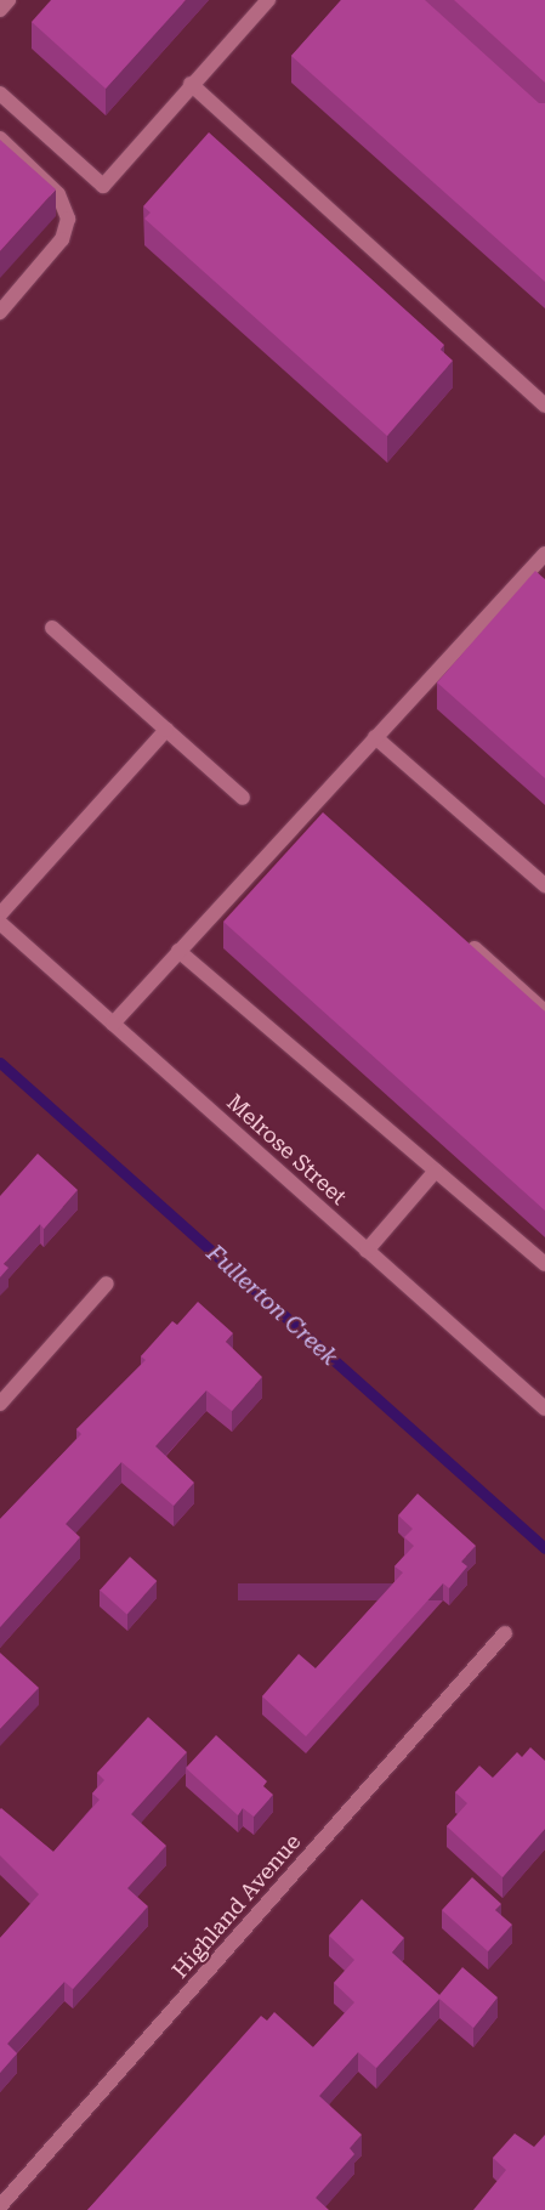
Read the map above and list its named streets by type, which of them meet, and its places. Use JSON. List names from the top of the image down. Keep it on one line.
{"streets":{"street":["Melrose Street","Highland Avenue"]},"water":["Fullerton Creek"]}
